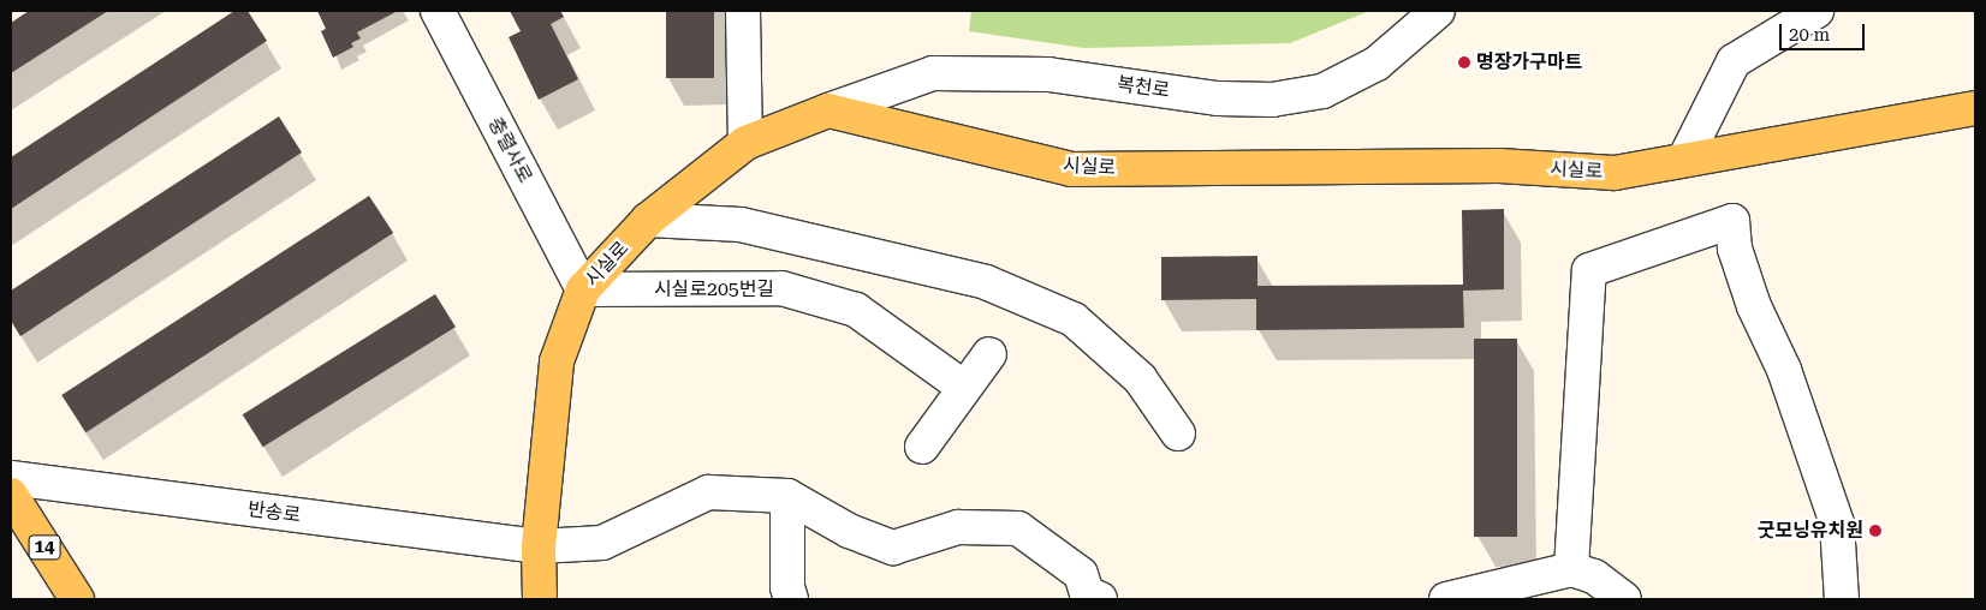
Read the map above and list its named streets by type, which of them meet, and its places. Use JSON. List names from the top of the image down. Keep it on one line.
{"streets":{"main road":["시실로","14"],"street":["복천로","충렬사로","시실로205번길","반송로"]},"crossings":[["복천로","시실로"],["충렬사로","시실로"],["충렬사로","시실로205번길"],["시실로","시실로205번길"],["시실로","반송로"]],"places":["명장가구마트","굿모닝유치원"],"scale_bar":"20 m"}
